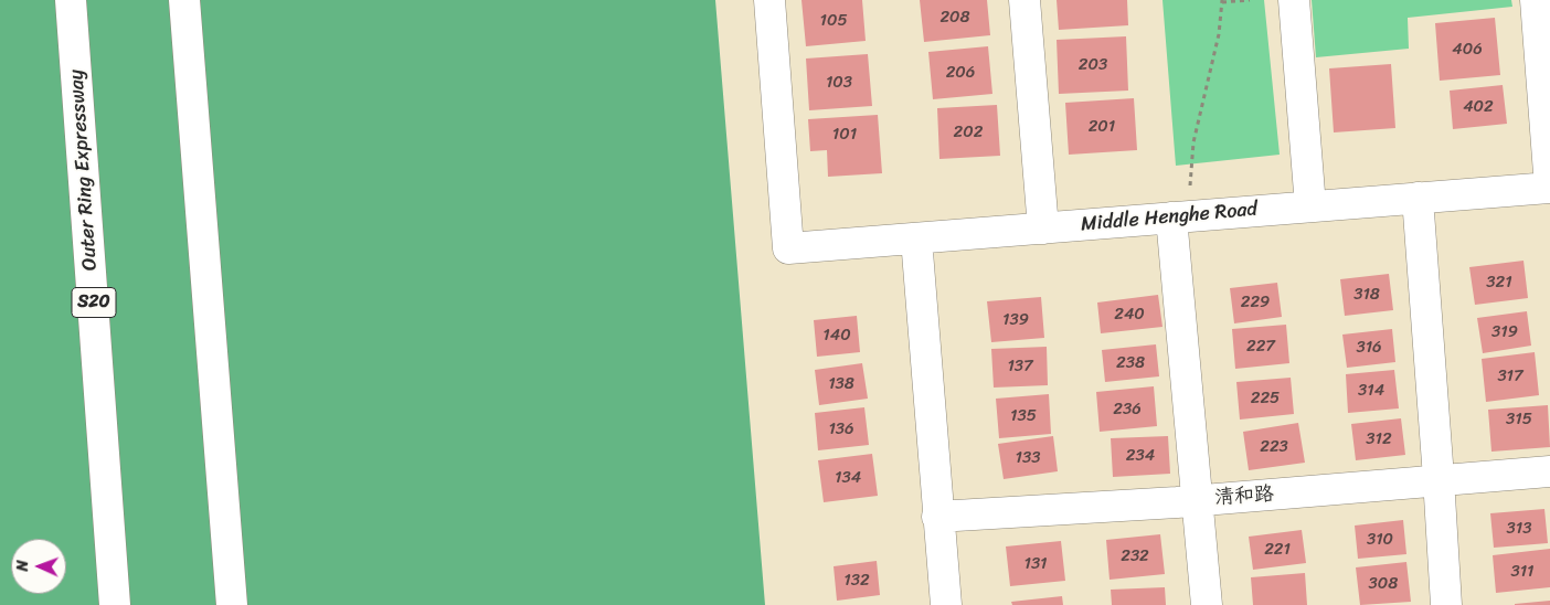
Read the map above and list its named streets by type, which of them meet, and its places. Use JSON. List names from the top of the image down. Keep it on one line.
{"streets":{"main road":["Outer Ring Expressway","Middle Henghe Road","S20","清和路"]},"house_numbers":["208","105","406","203","206","103","402","201","202","101","321","318","229","240","139","319","140","227","316","238","137","317","138","314","225","236","135","315","136","312","223","234","133","134","313","310","221","232","131","311","132","308"],"north":"left"}
